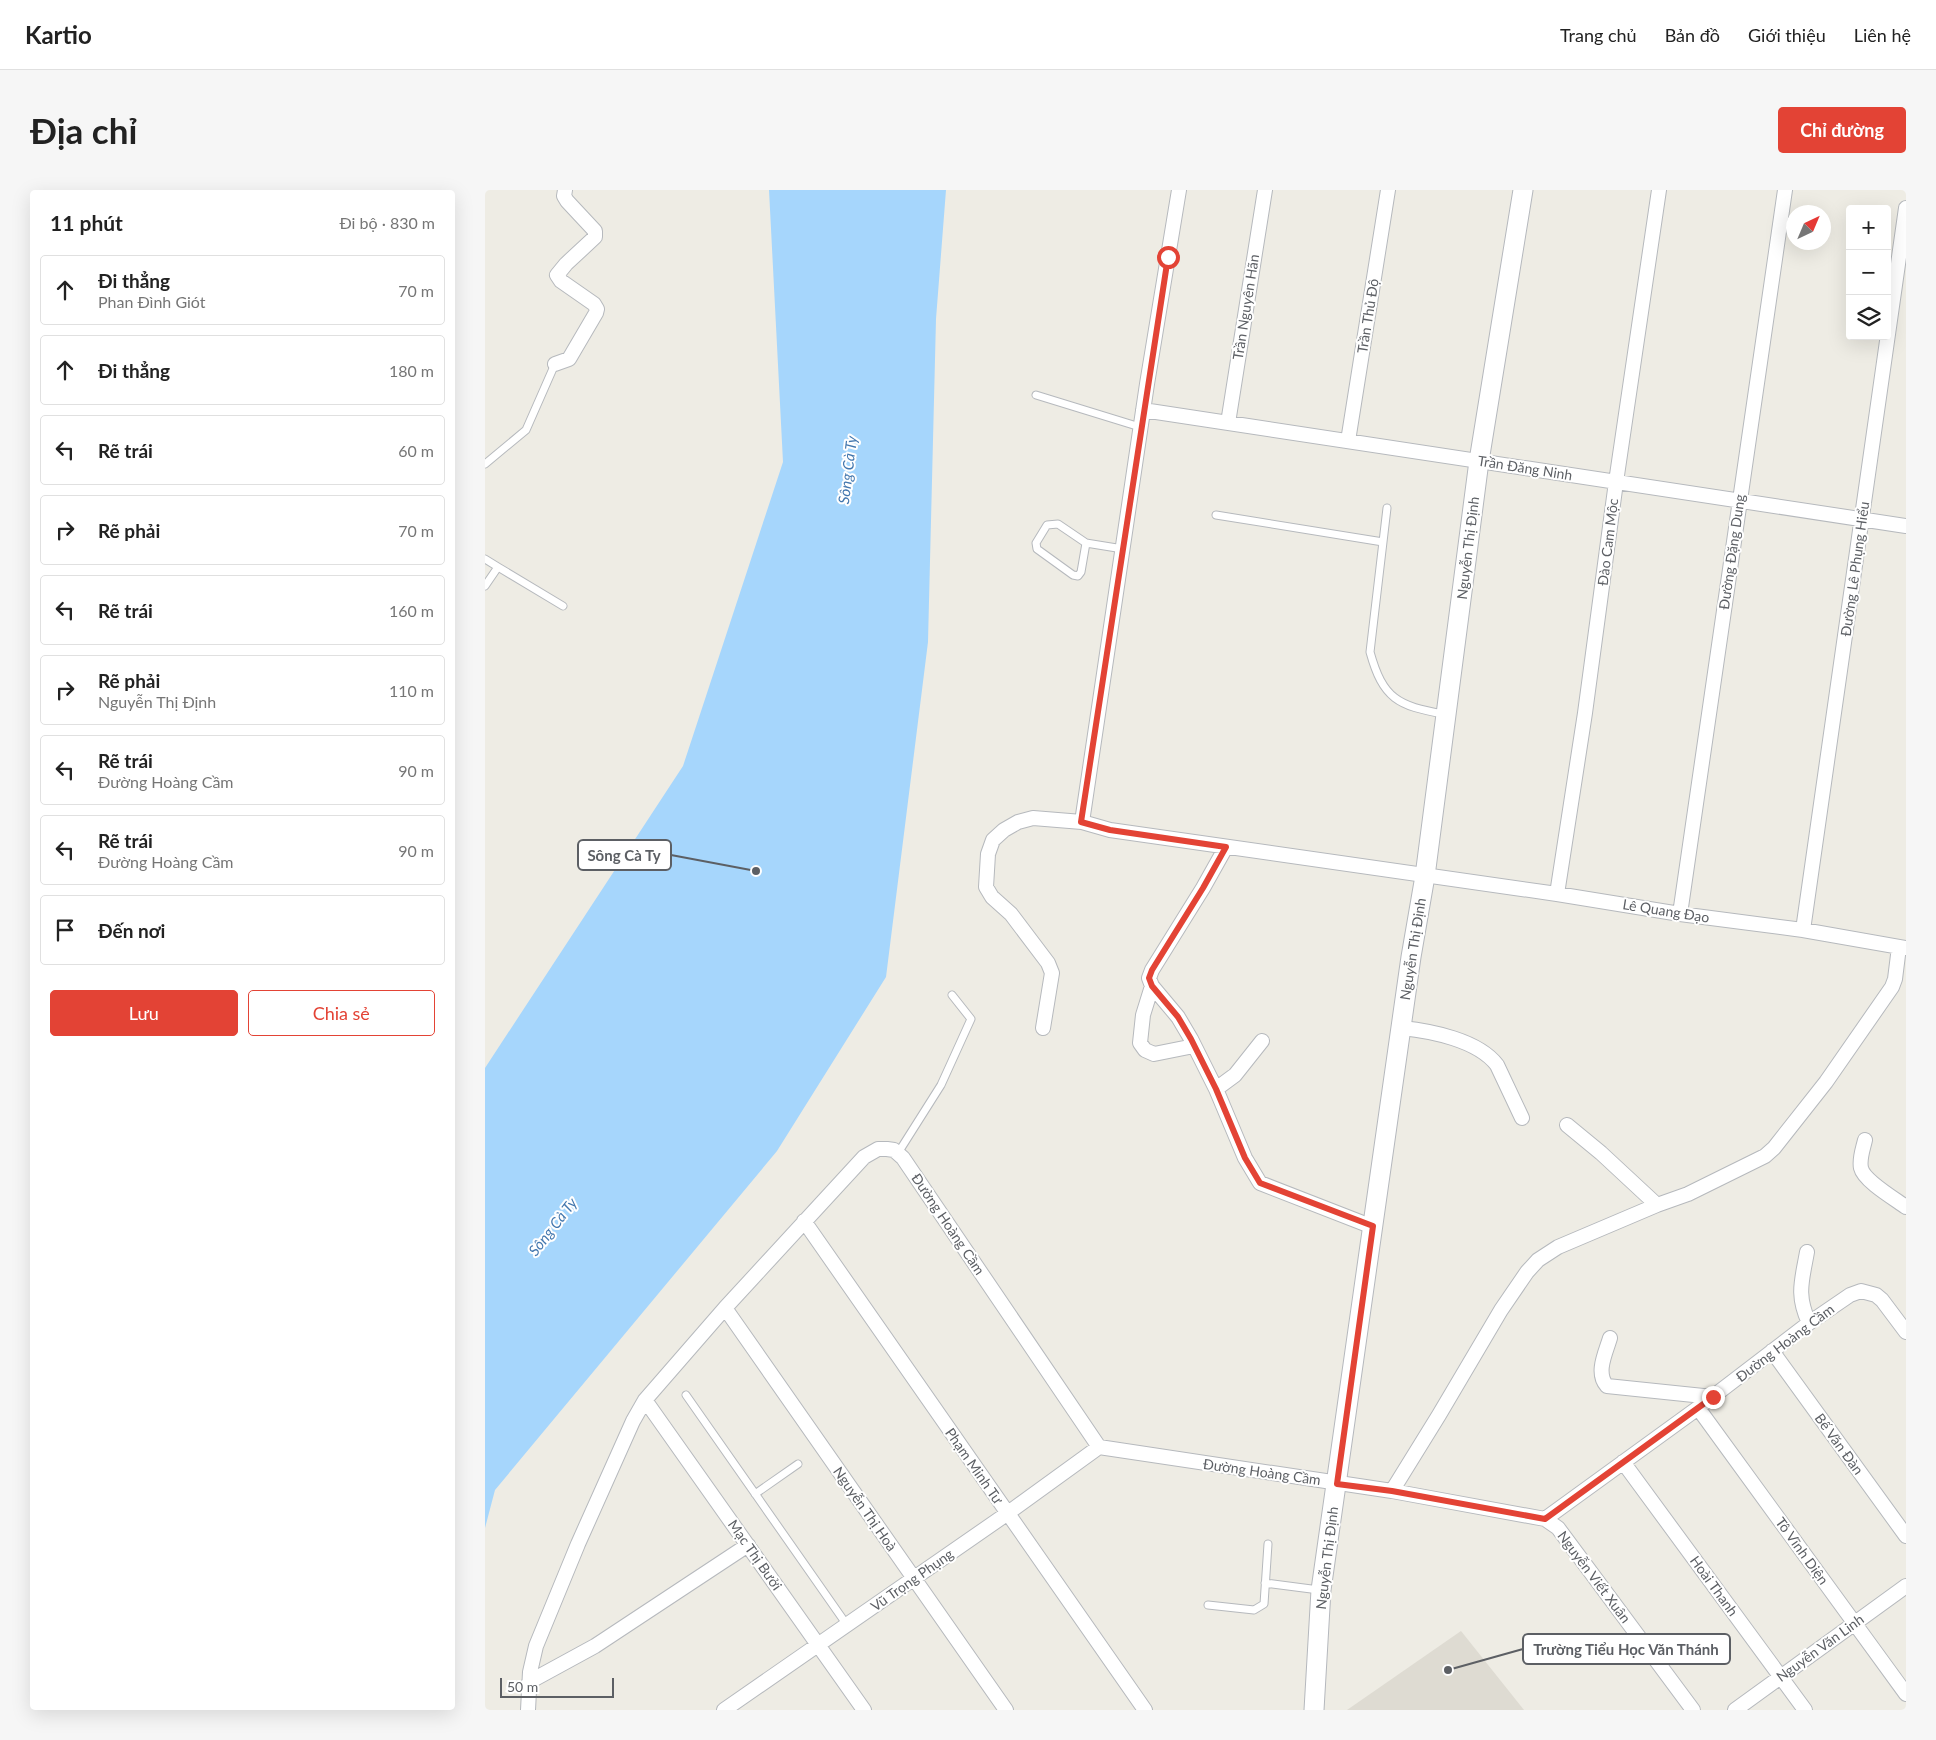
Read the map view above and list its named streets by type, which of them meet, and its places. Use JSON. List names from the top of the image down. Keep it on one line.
{"streets":{"street":["Trần Nguyên Hãn","Trần Thủ Độ","Trần Đăng Ninh","Đào Cam Mộc","Nguyễn Thị Định","Đường Đặng Dung","Đường Lê Phụng Hiểu","Lê Quang Đạo","Đường Hoàng Cầm","Bế Văn Đàn","Phạm Minh Tư","Nguyễn Thị Hoà","Tô Vĩnh Diện","Mạc Thị Bưởi","Nguyễn Viết Xuân","Vũ Trọng Phụng","Hoài Thanh","Nguyễn Văn Linh"]},"crossings":[["Trần Nguyên Hãn","Trần Đăng Ninh"],["Trần Thủ Độ","Trần Đăng Ninh"],["Trần Đăng Ninh","Đào Cam Mộc"],["Trần Đăng Ninh","Nguyễn Thị Định"],["Trần Đăng Ninh","Đường Đặng Dung"],["Trần Đăng Ninh","Đường Lê Phụng Hiểu"],["Đào Cam Mộc","Lê Quang Đạo"],["Nguyễn Thị Định","Lê Quang Đạo"],["Nguyễn Thị Định","Đường Hoàng Cầm"],["Đường Đặng Dung","Lê Quang Đạo"],["Đường Lê Phụng Hiểu","Lê Quang Đạo"],["Đường Hoàng Cầm","Bế Văn Đàn"],["Đường Hoàng Cầm","Tô Vĩnh Diện"],["Đường Hoàng Cầm","Nguyễn Viết Xuân"],["Đường Hoàng Cầm","Vũ Trọng Phụng"],["Đường Hoàng Cầm","Hoài Thanh"],["Phạm Minh Tư","Vũ Trọng Phụng"],["Nguyễn Thị Hoà","Vũ Trọng Phụng"],["Tô Vĩnh Diện","Nguyễn Văn Linh"],["Mạc Thị Bưởi","Vũ Trọng Phụng"],["Hoài Thanh","Nguyễn Văn Linh"]],"water":["Sông Cà Ty"],"places":["Sông Cà Ty","Trường Tiểu Học Văn Thánh"],"scale_bar":"50 m","north":"top right","page":{"header":"Kartio","nav":["Trang chủ","Bản đồ","Giới thiệu","Liên hệ"],"buttons":["Chỉ đường",["Lưu","Chia sẻ"]],"title":"Địa chỉ","heading":["11 phút","Đi bộ · 830 m"],"map_buttons":["+","−"],"list":[["Đi thẳng","Phan Đình Giót","70 m"],["Đi thẳng","180 m"],["Rẽ trái","60 m"],["Rẽ phải","70 m"],["Rẽ trái","160 m"],["Rẽ phải","Nguyễn Thị Định","110 m"],["Rẽ trái","Đường Hoàng Cầm","90 m"],["Rẽ trái","Đường Hoàng Cầm","90 m"],"Đến nơi"],"scale":"50 m"}}
